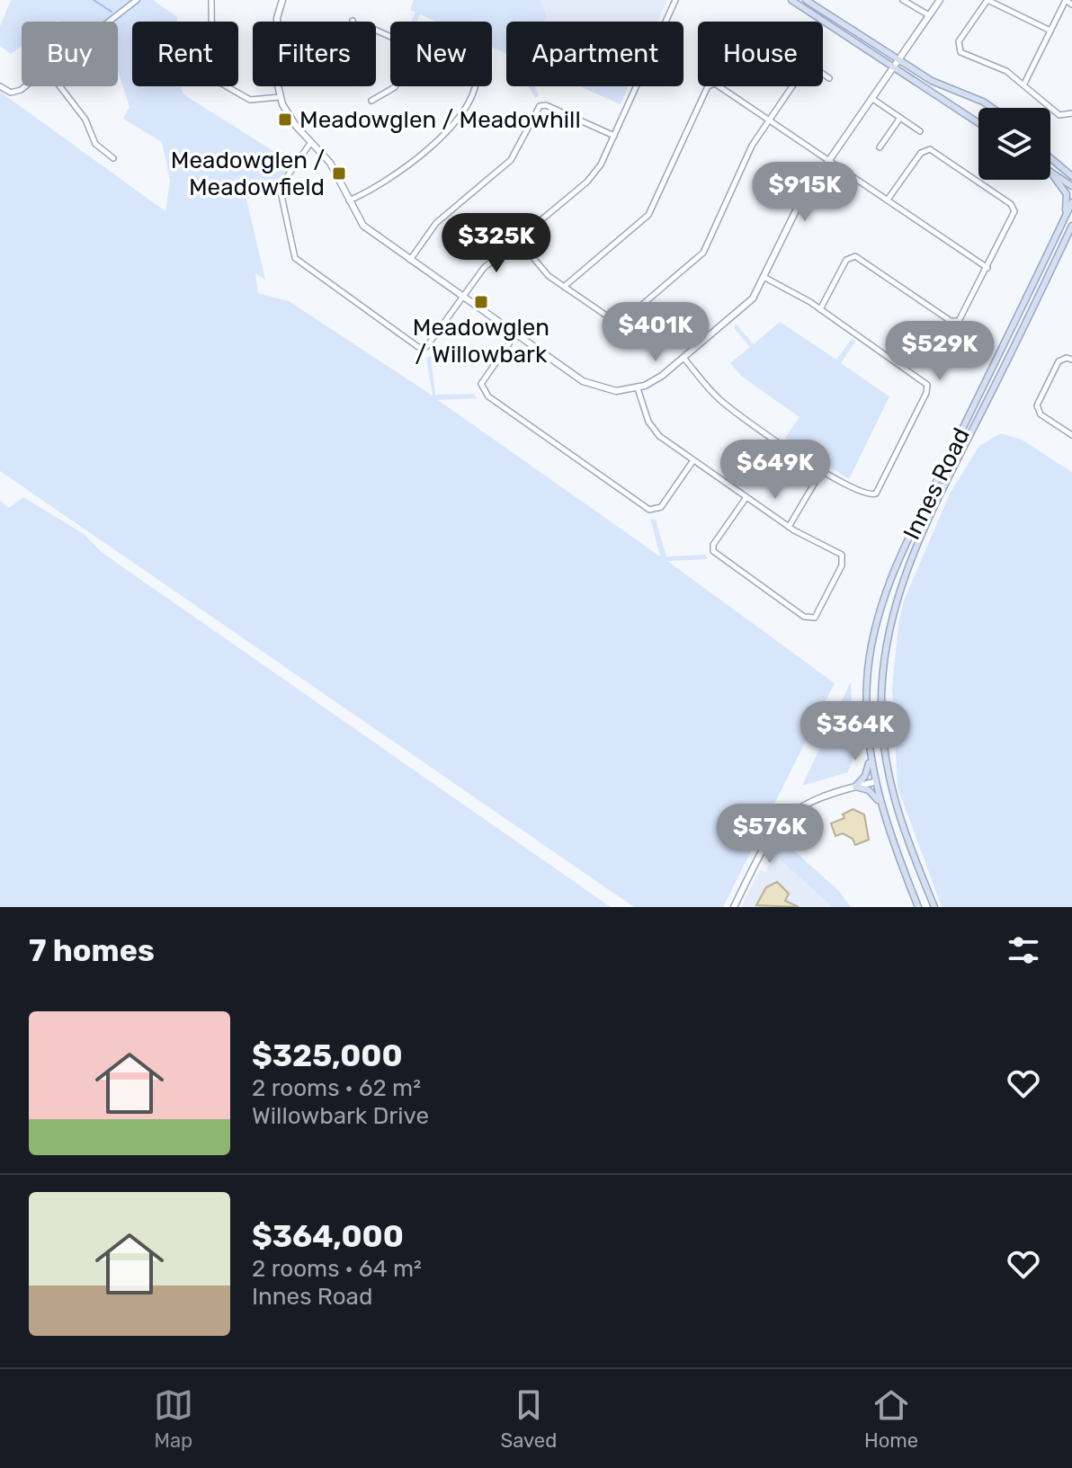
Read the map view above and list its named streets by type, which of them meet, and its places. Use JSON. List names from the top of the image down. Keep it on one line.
{"streets":{"main road":["Innes Road"]},"places":{"transit":["Meadowglen / Meadowhill","Meadowglen / Meadowfield","Meadowglen / Willowbark"]},"page":{"chip":["Buy","Rent","Filters","New","Apartment","House"],"price":["$915K","$325K","$401K","$529K","$649K","$364K","$576K"],"heading":"7 homes","list":[{"name":"$325,000","note":"2 rooms · 62 m² · Willowbark Drive"},{"name":"$364,000","note":"2 rooms · 64 m² · Innes Road"}],"tabs":["Map","Saved","Home"]}}
